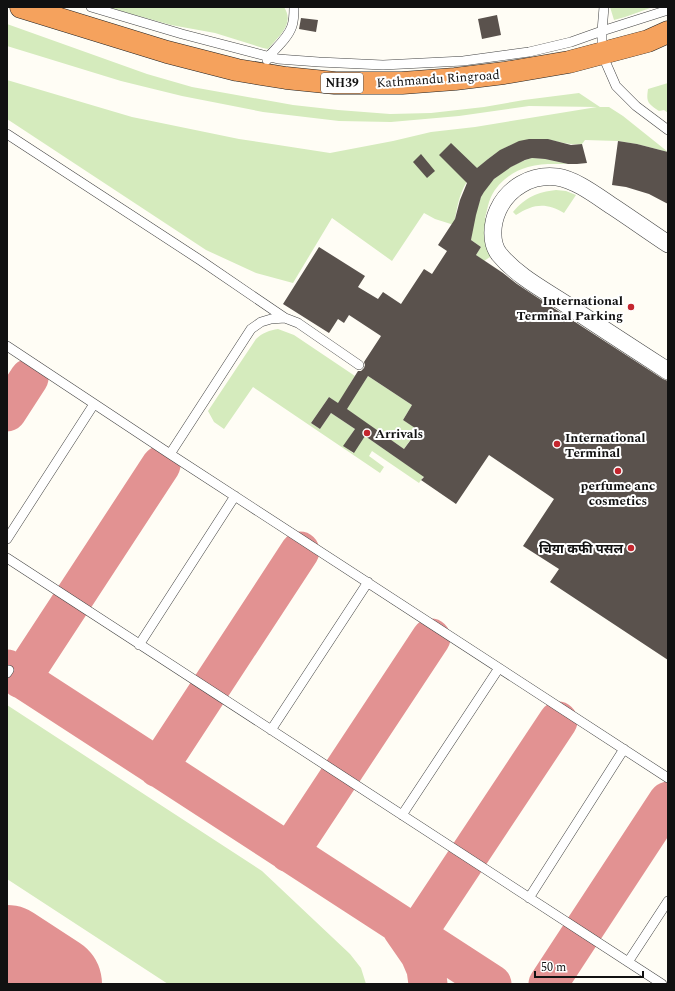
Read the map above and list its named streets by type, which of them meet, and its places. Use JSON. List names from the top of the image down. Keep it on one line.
{"streets":{"highway":["Kathmandu Ringroad","NH39"]},"places":["International Terminal Parking","Arrivals","International Terminal","perfume anc cosmetics","चिया कफी पसल"],"scale_bar":"50 m"}
